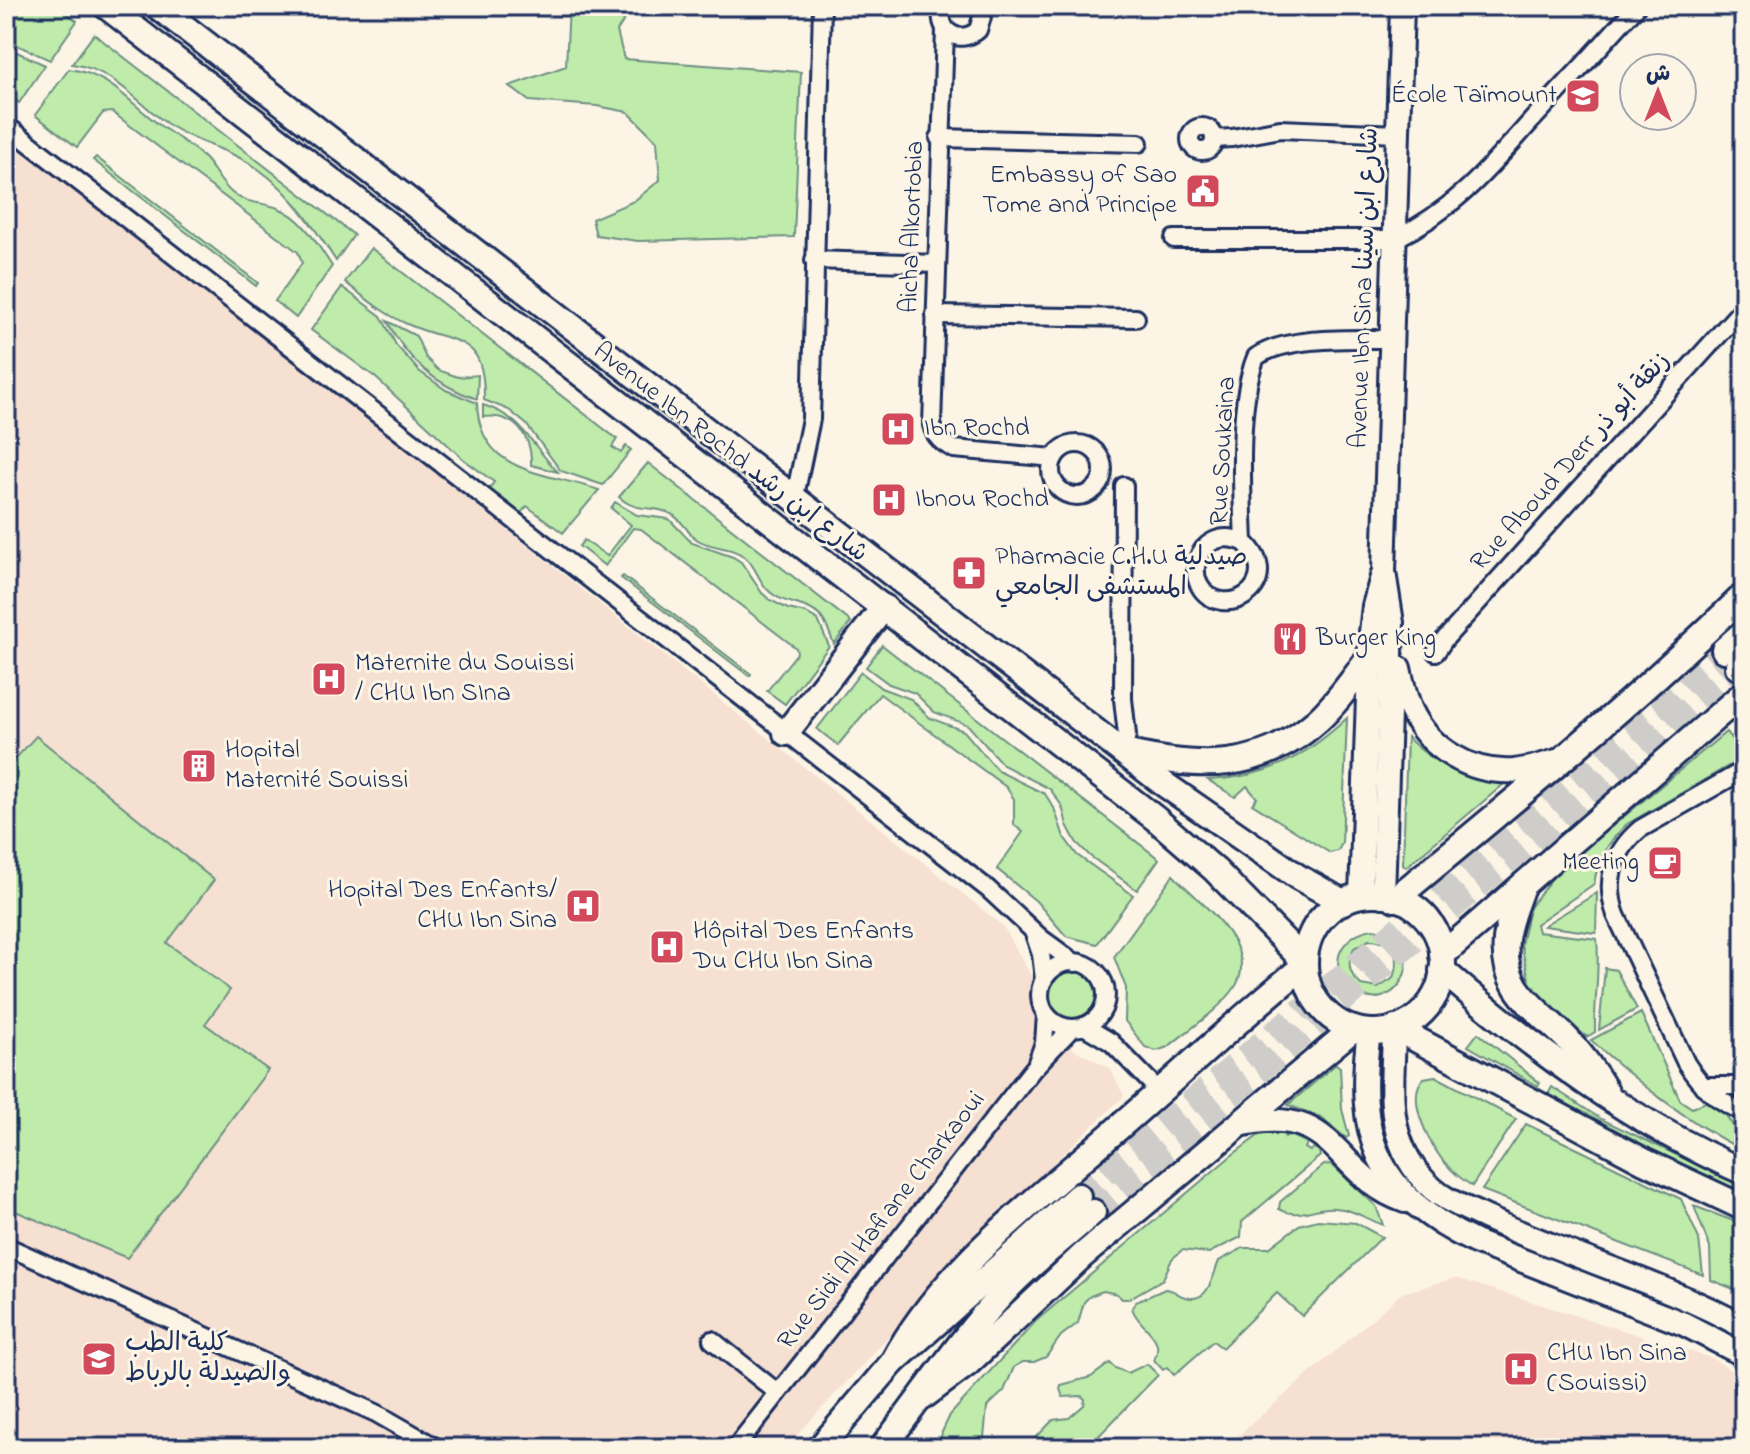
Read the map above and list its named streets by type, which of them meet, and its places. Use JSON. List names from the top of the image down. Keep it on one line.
{"streets":{"main road":["Avenue Ibn Sina شارع ابن سينا","Avenue Ibn Rochd شارع ابن رشد"],"street":["Aicha Alkortobia","Rue Soukaina","Rue Aboud Derr زنقة أبو ذر","Rue Sidi Al Hafiane Charkaoui"]},"crossings":[["Avenue Ibn Sina شارع ابن سينا","Rue Soukaina"],["Avenue Ibn Sina شارع ابن سينا","Avenue Ibn Rochd شارع ابن رشد"]],"places":{"school or university":["École Taïmount","كلية الطب والصيدلة بالرباط"],"public building":["Embassy of Sao Tome and Principe"],"hospital":["Ibn Rochd","Ibnou Rochd","Maternite du Souissi / CHU Ibn SIna","Hopital Des Enfants/ CHU Ibn Sina","Hôpital Des Enfants Du CHU Ibn Sina","CHU Ibn Sina (Souissi)"],"pharmacy":["Pharmacie C.H.U صيدلية المستشفى الجامعي"],"restaurant":["Burger King"],"building":["Hopital Maternité Souissi"],"cafe":["Meeting"]},"north":"top"}
